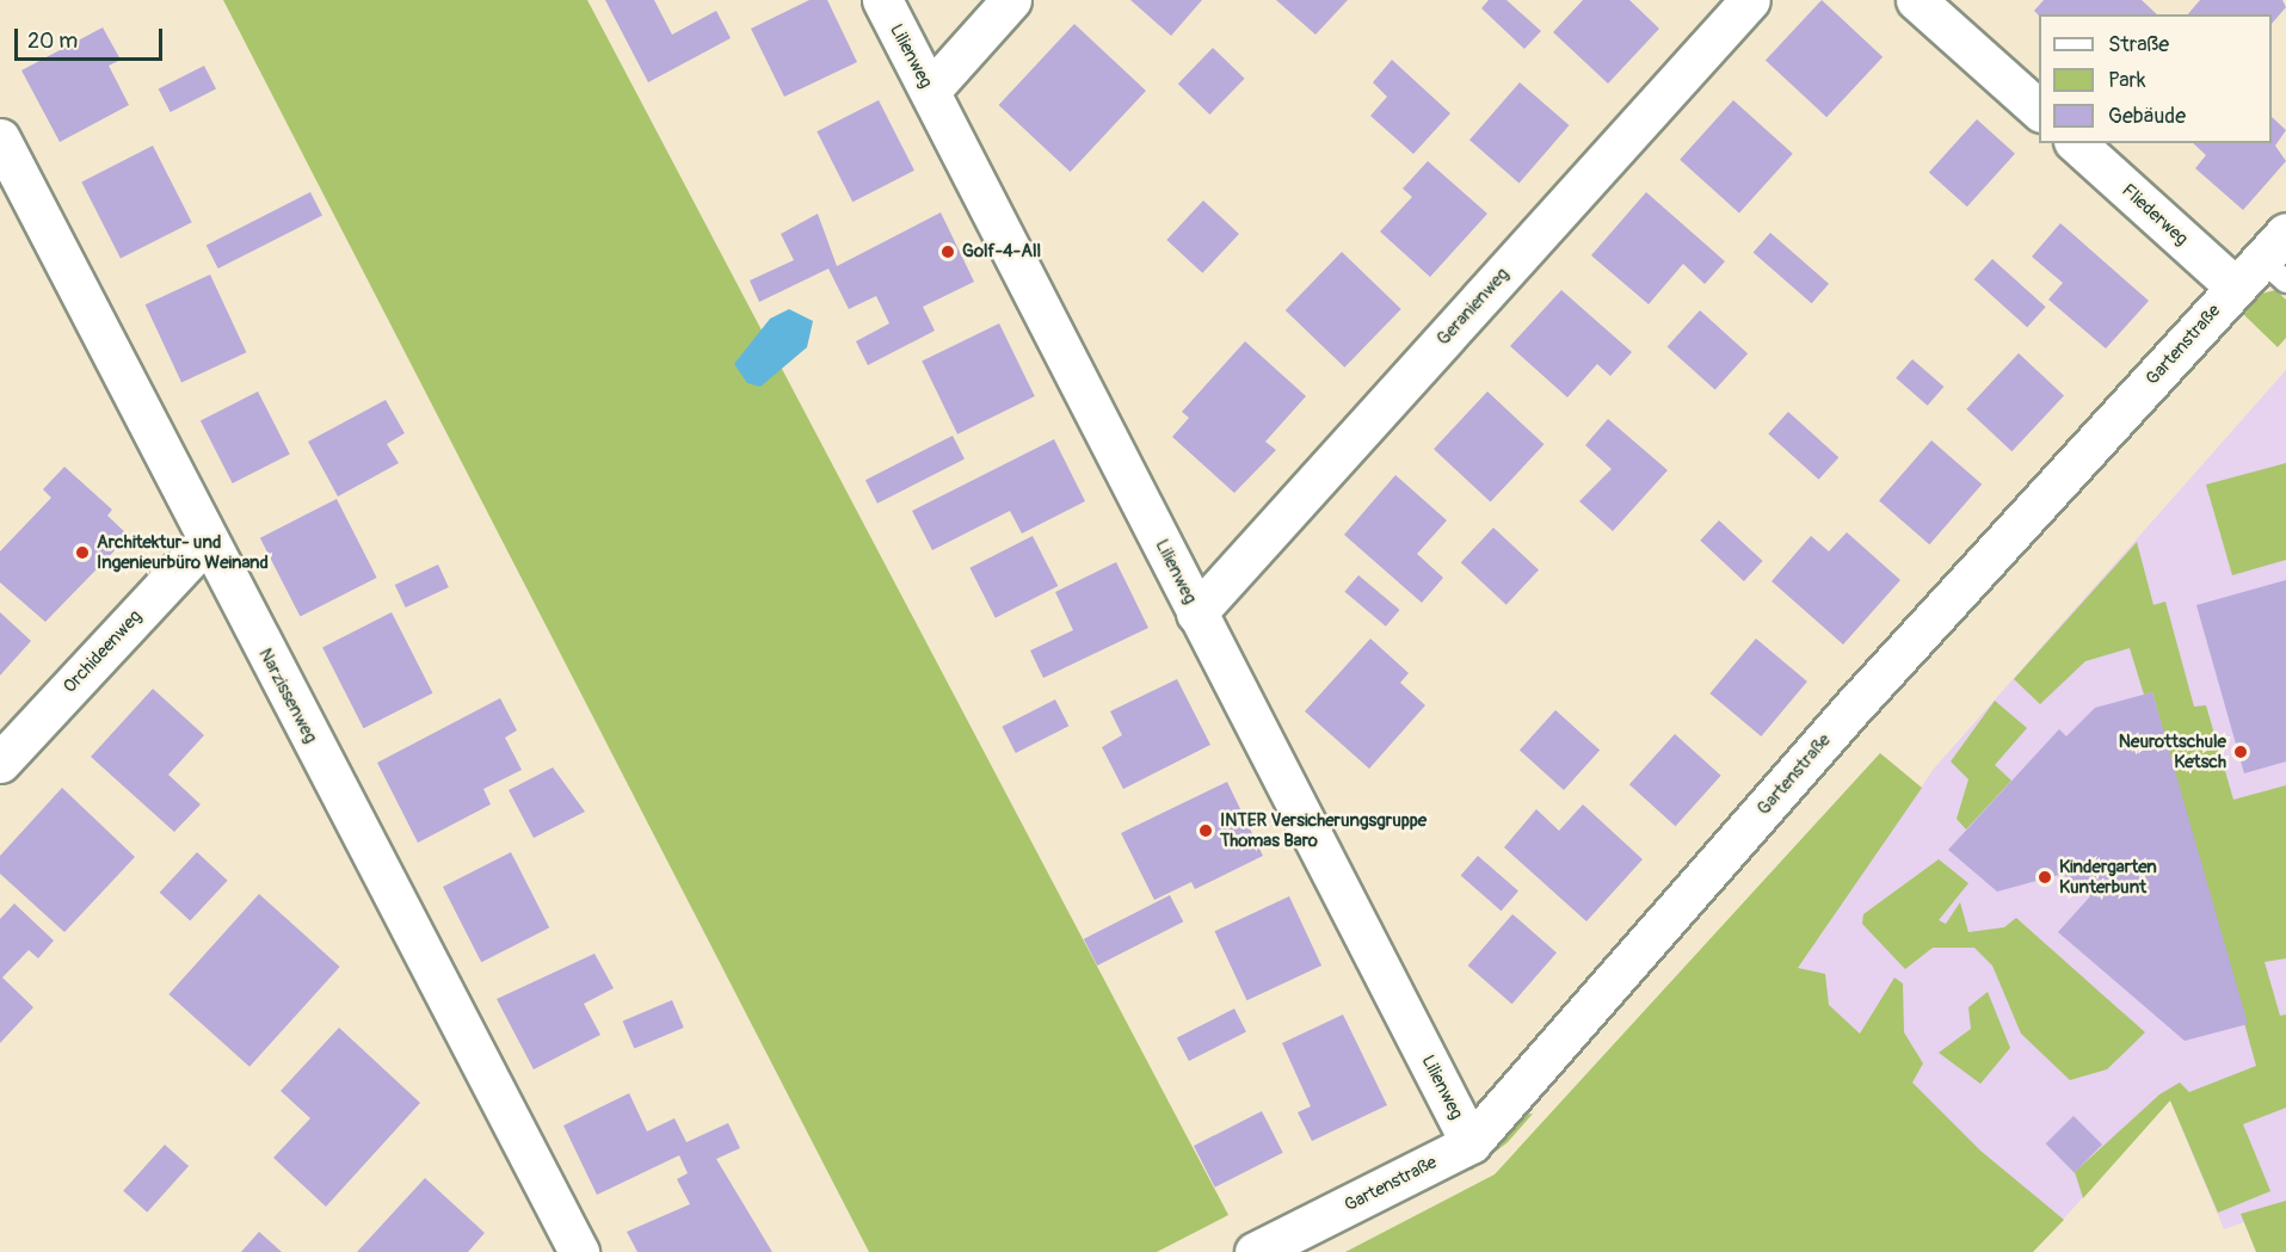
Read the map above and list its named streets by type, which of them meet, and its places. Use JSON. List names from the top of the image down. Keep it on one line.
{"streets":{"street":["Lilienweg","Fliederweg","Geranienweg","Gartenstraße","Orchideenweg","Narzissenweg"]},"crossings":[["Lilienweg","Geranienweg"],["Lilienweg","Gartenstraße"],["Fliederweg","Gartenstraße"],["Orchideenweg","Narzissenweg"]],"places":["Golf-4-All","Architektur- und Ingenieurbüro Weinand","Neurottschule Ketsch","INTER Versicherungsgruppe Thomas Baro","Kindergarten Kunterbunt"],"legend":["Straße","Park","Gebäude"],"scale_bar":"20 m"}
